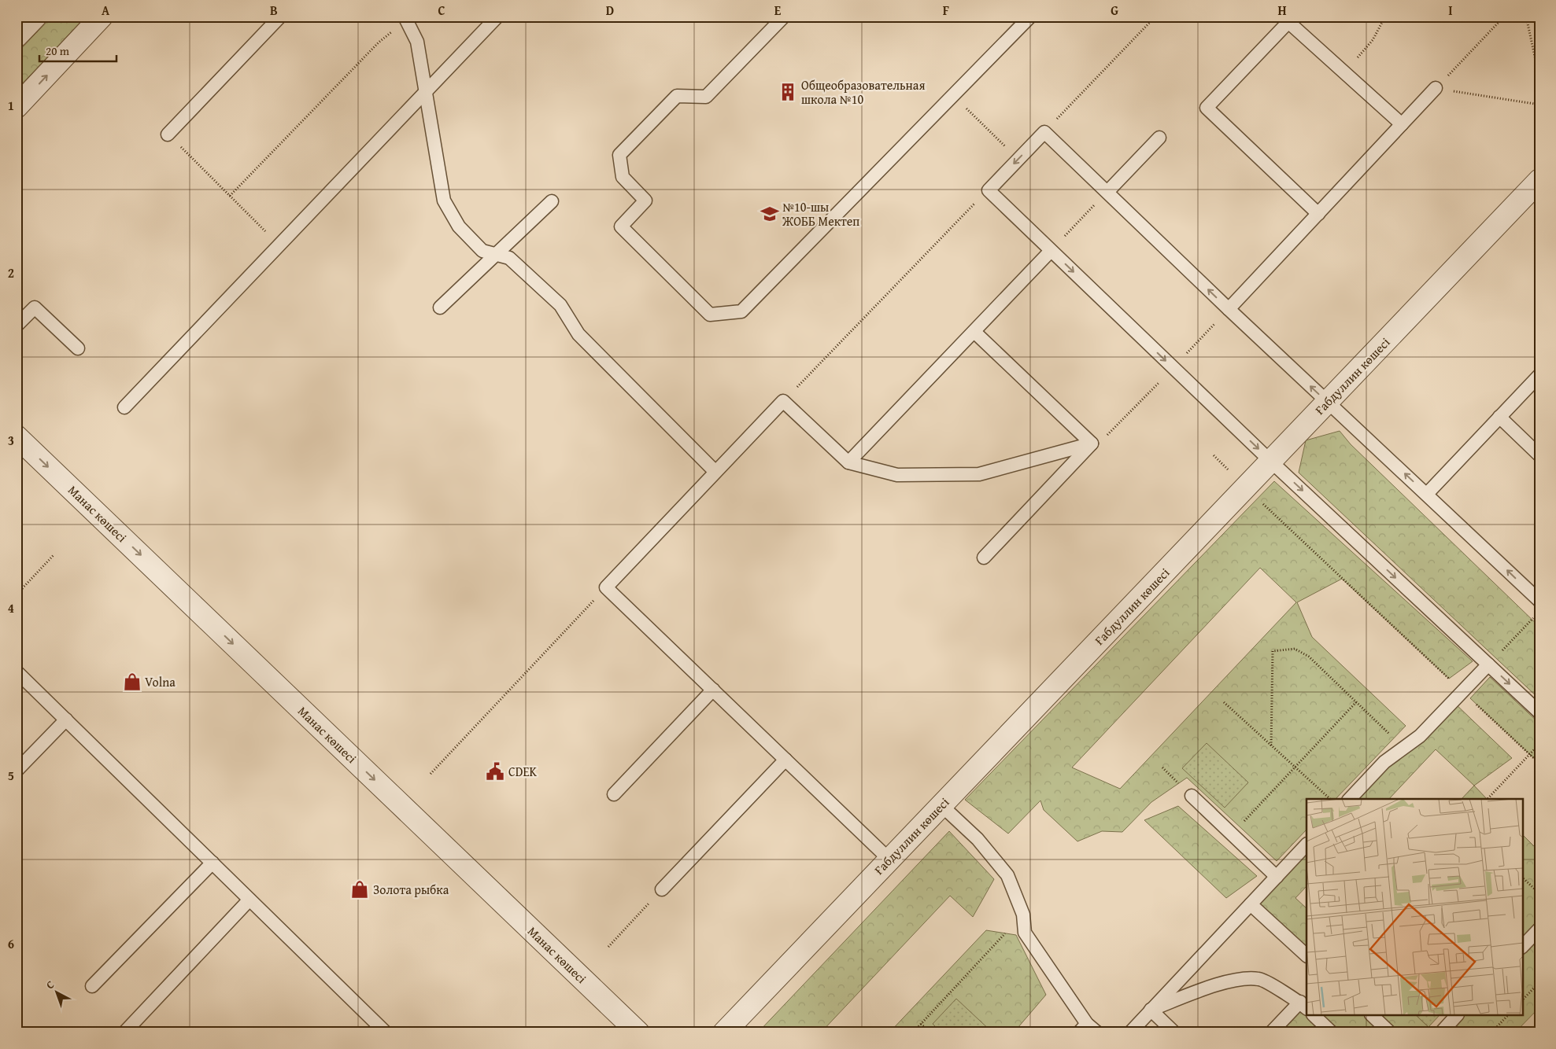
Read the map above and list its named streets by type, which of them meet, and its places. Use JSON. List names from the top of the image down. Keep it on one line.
{"streets":{"street":["Ғабдуллин көшесі","Манас көшесі"]},"one_way":["Манас көшесі"],"places":{"building":["Общеобразовательная школа №10"],"school or university":["№10-шы ЖОББ Мектеп"],"shop":["Volna","Золота рыбка"],"public building":["CDEK"]},"scale_bar":"20 m","north":"top left","grid":{"columns":["A","B","C","D","E","F","G","H","I"],"rows":["1","2","3","4","5","6"]}}
